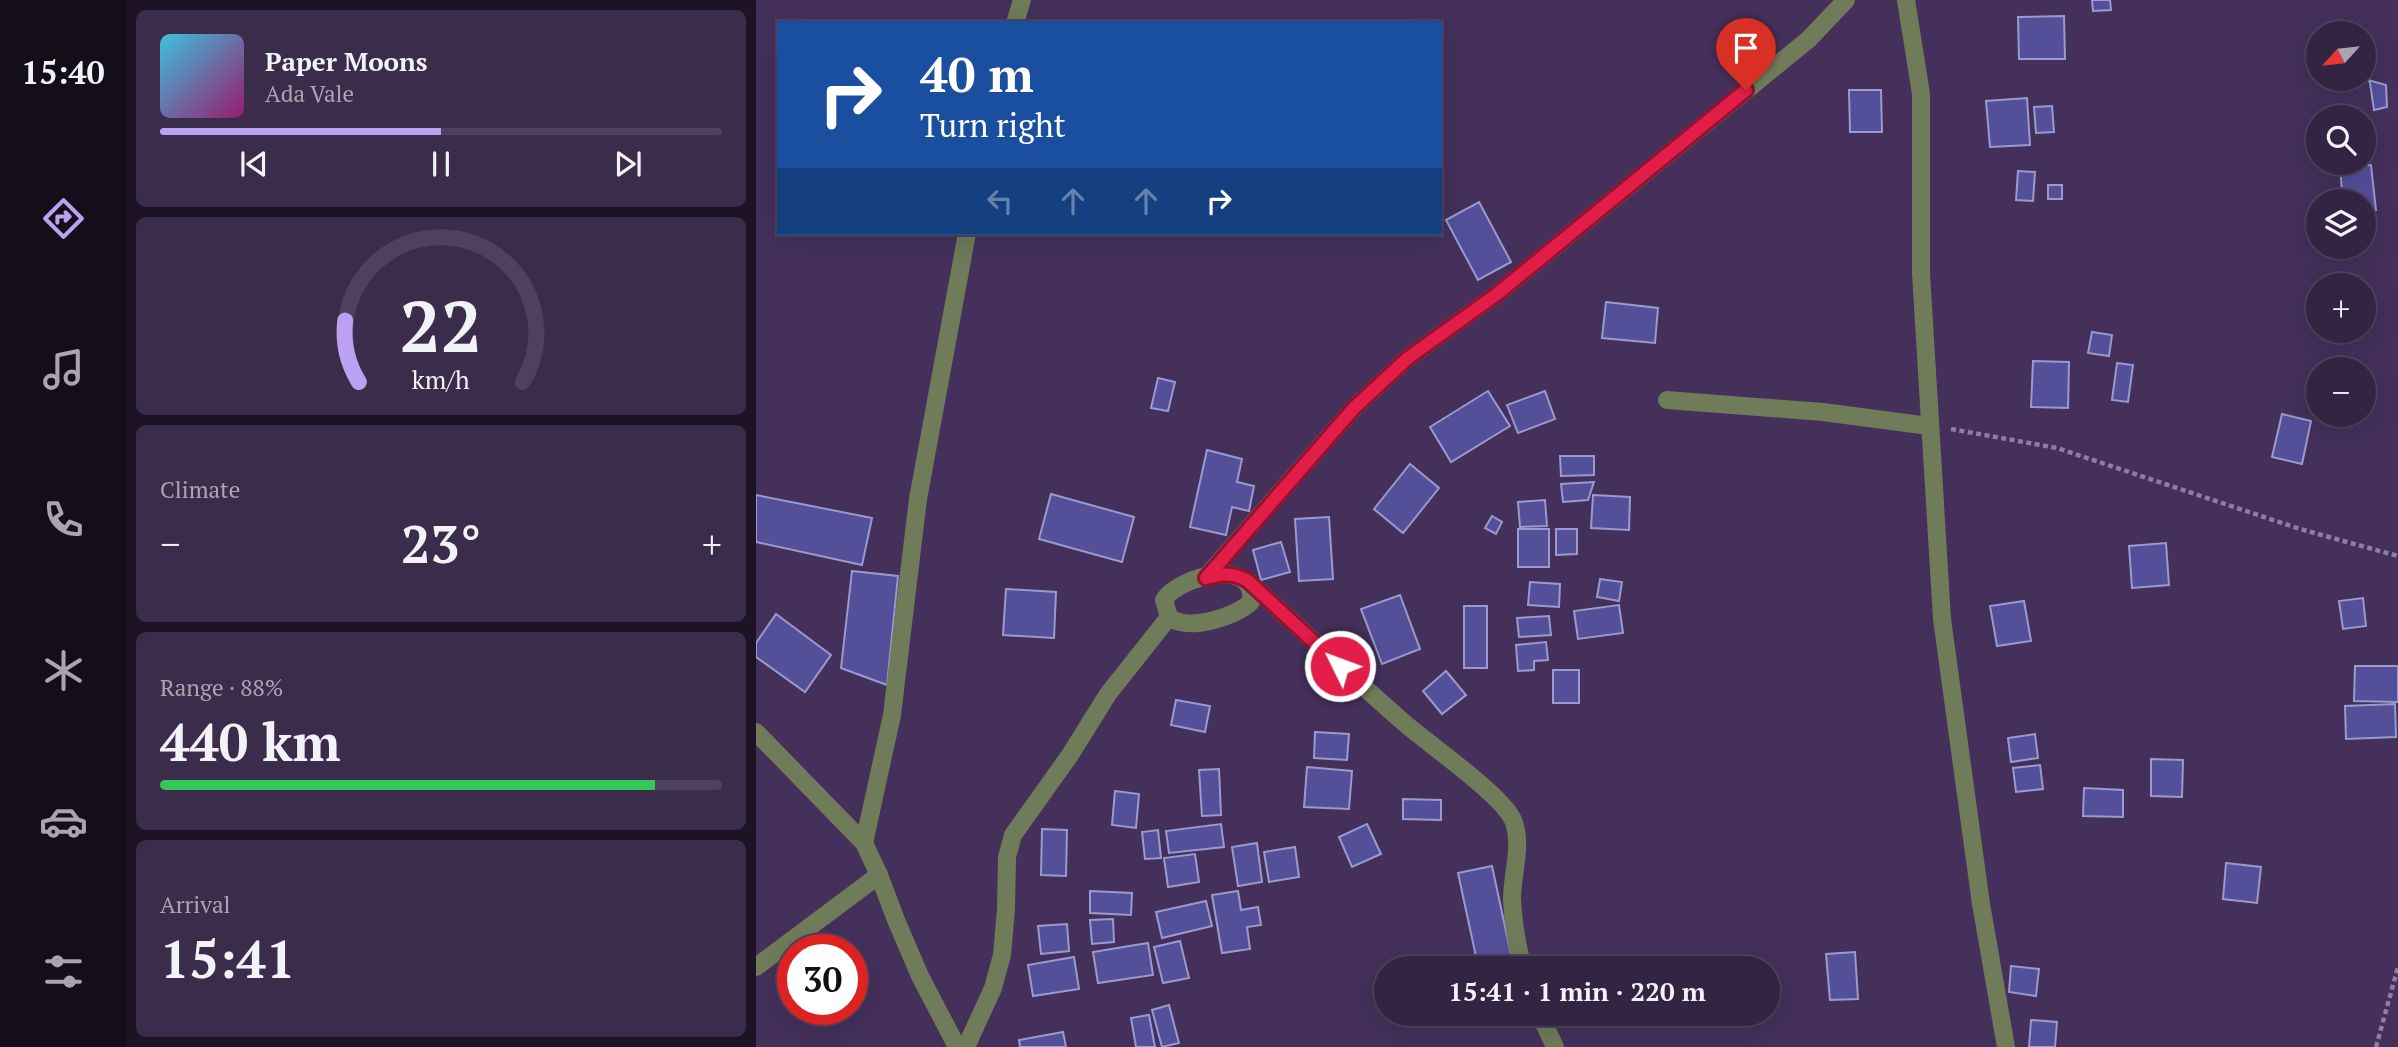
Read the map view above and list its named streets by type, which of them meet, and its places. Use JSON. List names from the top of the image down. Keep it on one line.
{"north":"bottom left","page":{"tabs":"15:40","map_buttons":["+","−"],"turn":["40 m","Turn right"],"song":["Paper Moons","Ada Vale"],"tile":["Climate",["Range · 88%","440 km"],["Arrival","15:41"]],"heat":["−","23°","+"],"limit":"30","trip":"15:41 · 1 min · 220 m","gauge":["22","km/h"]}}
